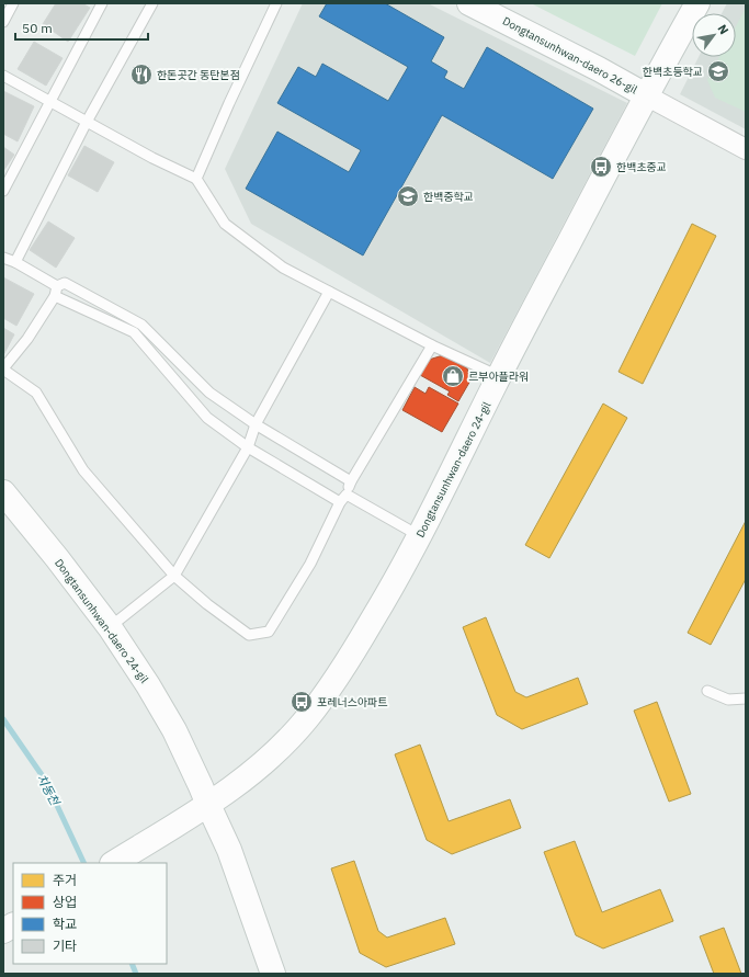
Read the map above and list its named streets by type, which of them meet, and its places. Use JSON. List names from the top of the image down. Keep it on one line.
{"streets":{"street":["Dongtansunhwan-daero 26-gil","Dongtansunhwan-daero 24-gil"]},"crossings":[["Dongtansunhwan-daero 26-gil","Dongtansunhwan-daero 24-gil"]],"water":["치동천"],"places":{"school or university":["한백초등학교","한백중학교"],"restaurant":["한돈곳간 동탄본점"],"bus stop":["한백초중교","포레너스아파트"],"shop":["르부아플라워"]},"legend":["주거","상업","학교","기타"],"scale_bar":"50 m","north":"top right"}
